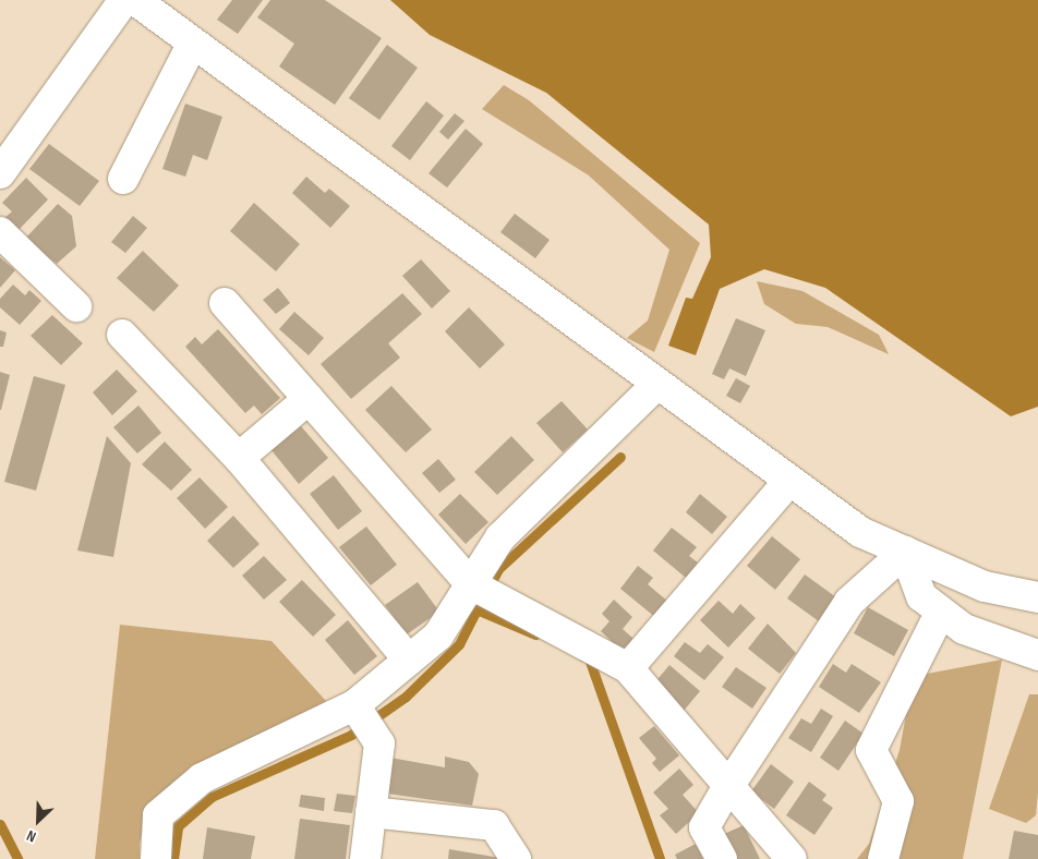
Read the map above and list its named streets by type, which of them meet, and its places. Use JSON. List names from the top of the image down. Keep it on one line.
{"north":"bottom left"}
